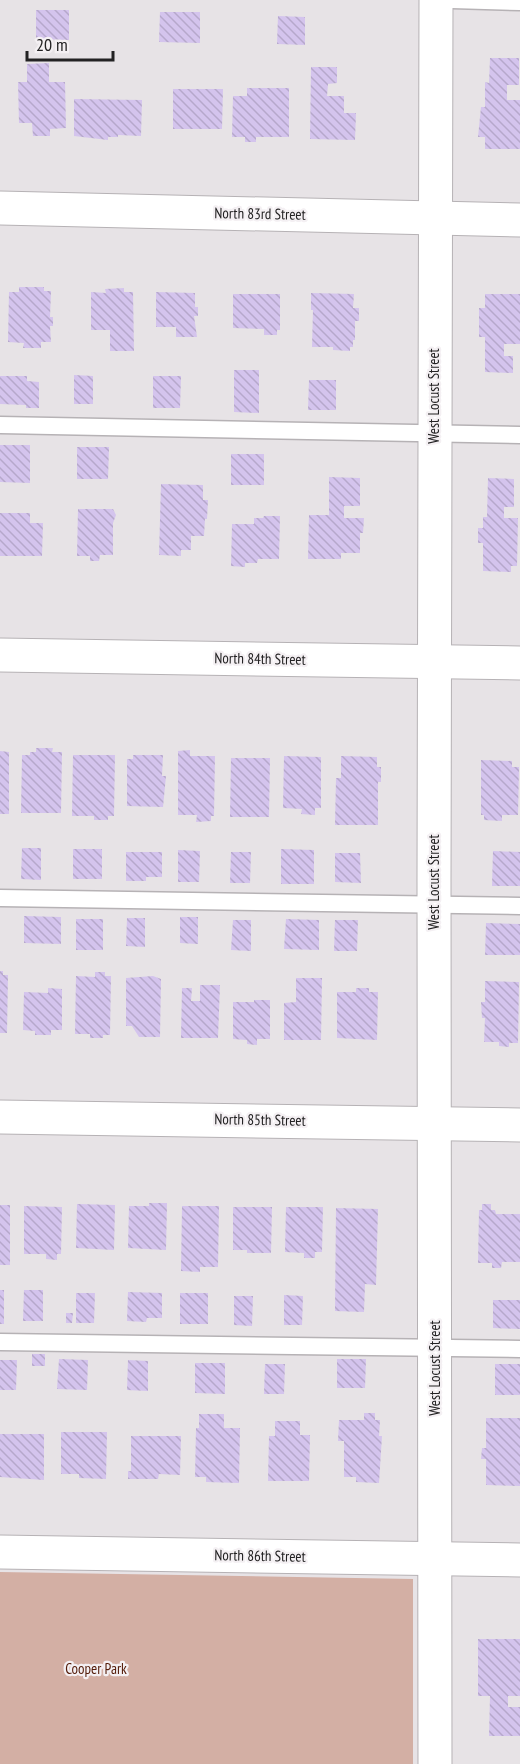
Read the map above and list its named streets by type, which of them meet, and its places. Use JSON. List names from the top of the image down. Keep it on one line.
{"streets":{"street":["North 83rd Street","West Locust Street","North 84th Street","North 85th Street","North 86th Street"]},"crossings":[["North 83rd Street","West Locust Street"],["West Locust Street","North 84th Street"],["West Locust Street","North 85th Street"],["West Locust Street","North 86th Street"]],"parks":["Cooper Park"],"scale_bar":"20 m"}
